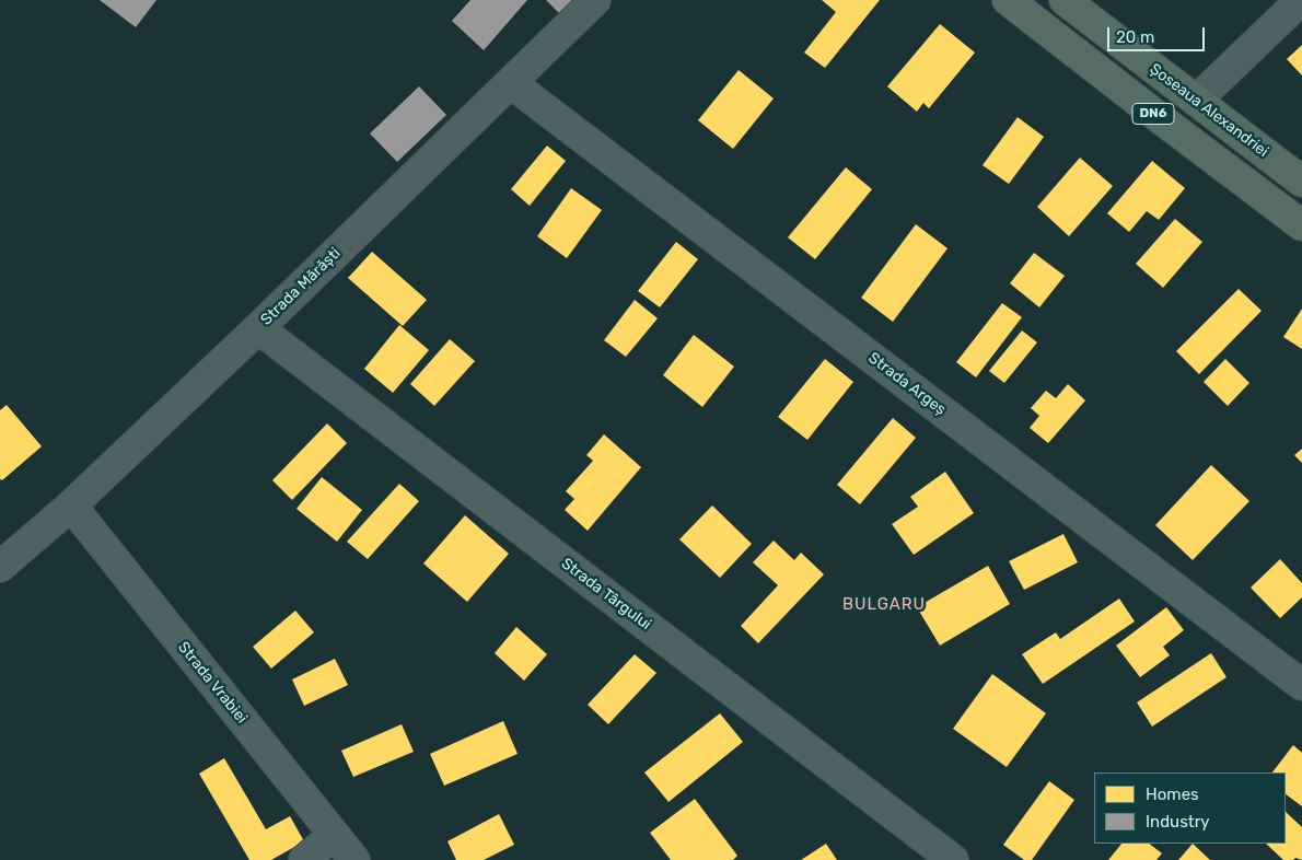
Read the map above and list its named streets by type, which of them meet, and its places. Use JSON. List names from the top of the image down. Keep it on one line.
{"streets":{"highway":["Șoseaua Alexandriei","DN6"],"street":["Strada Mărăști","Strada Argeș","Strada Târgului","Strada Vrabiei"]},"crossings":[["Strada Mărăști","Strada Argeș"],["Strada Mărăști","Strada Târgului"],["Strada Mărăști","Strada Vrabiei"]],"districts":["BULGARU"],"legend":["Homes","Industry"],"scale_bar":"20 m"}
